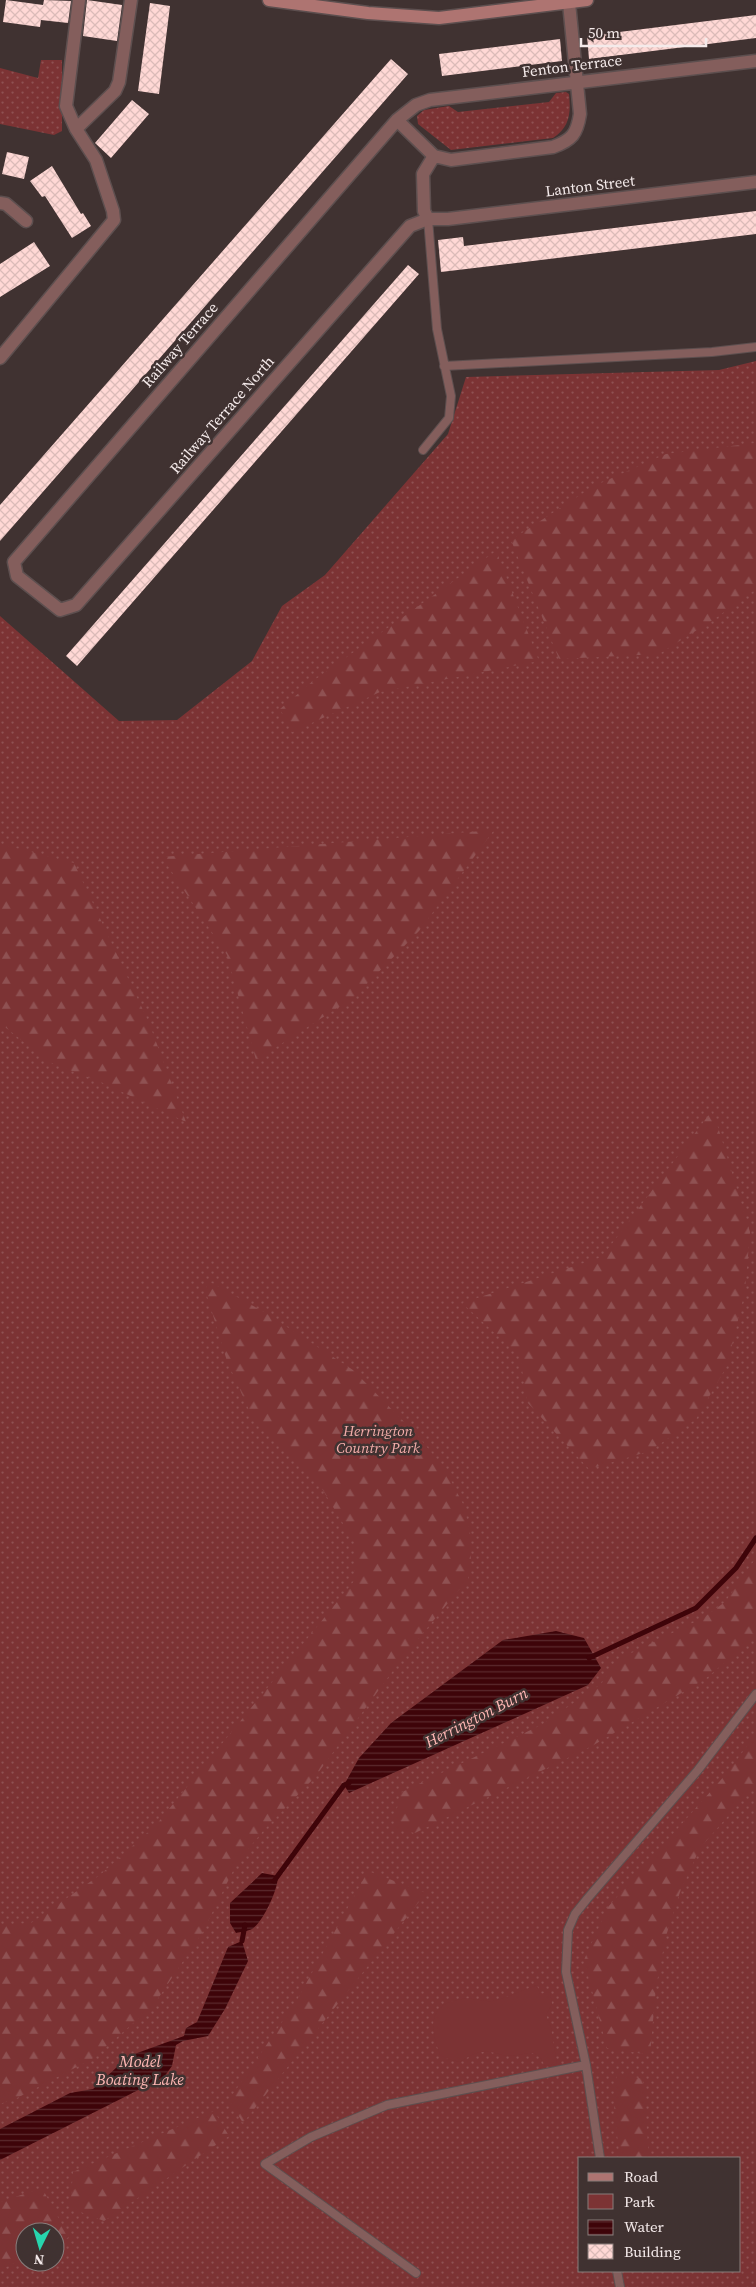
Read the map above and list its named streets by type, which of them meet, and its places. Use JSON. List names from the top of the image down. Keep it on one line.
{"streets":{"street":["Fenton Terrace","Lanton Street","Railway Terrace","Railway Terrace North"]},"crossings":[["Fenton Terrace","Railway Terrace"],["Lanton Street","Railway Terrace North"],["Railway Terrace","Railway Terrace North"]],"water":["Herrington Burn","Model Boating Lake"],"parks":["Herrington Country Park"],"legend":["Road","Park","Water","Building"],"scale_bar":"50 m","north":"bottom"}
